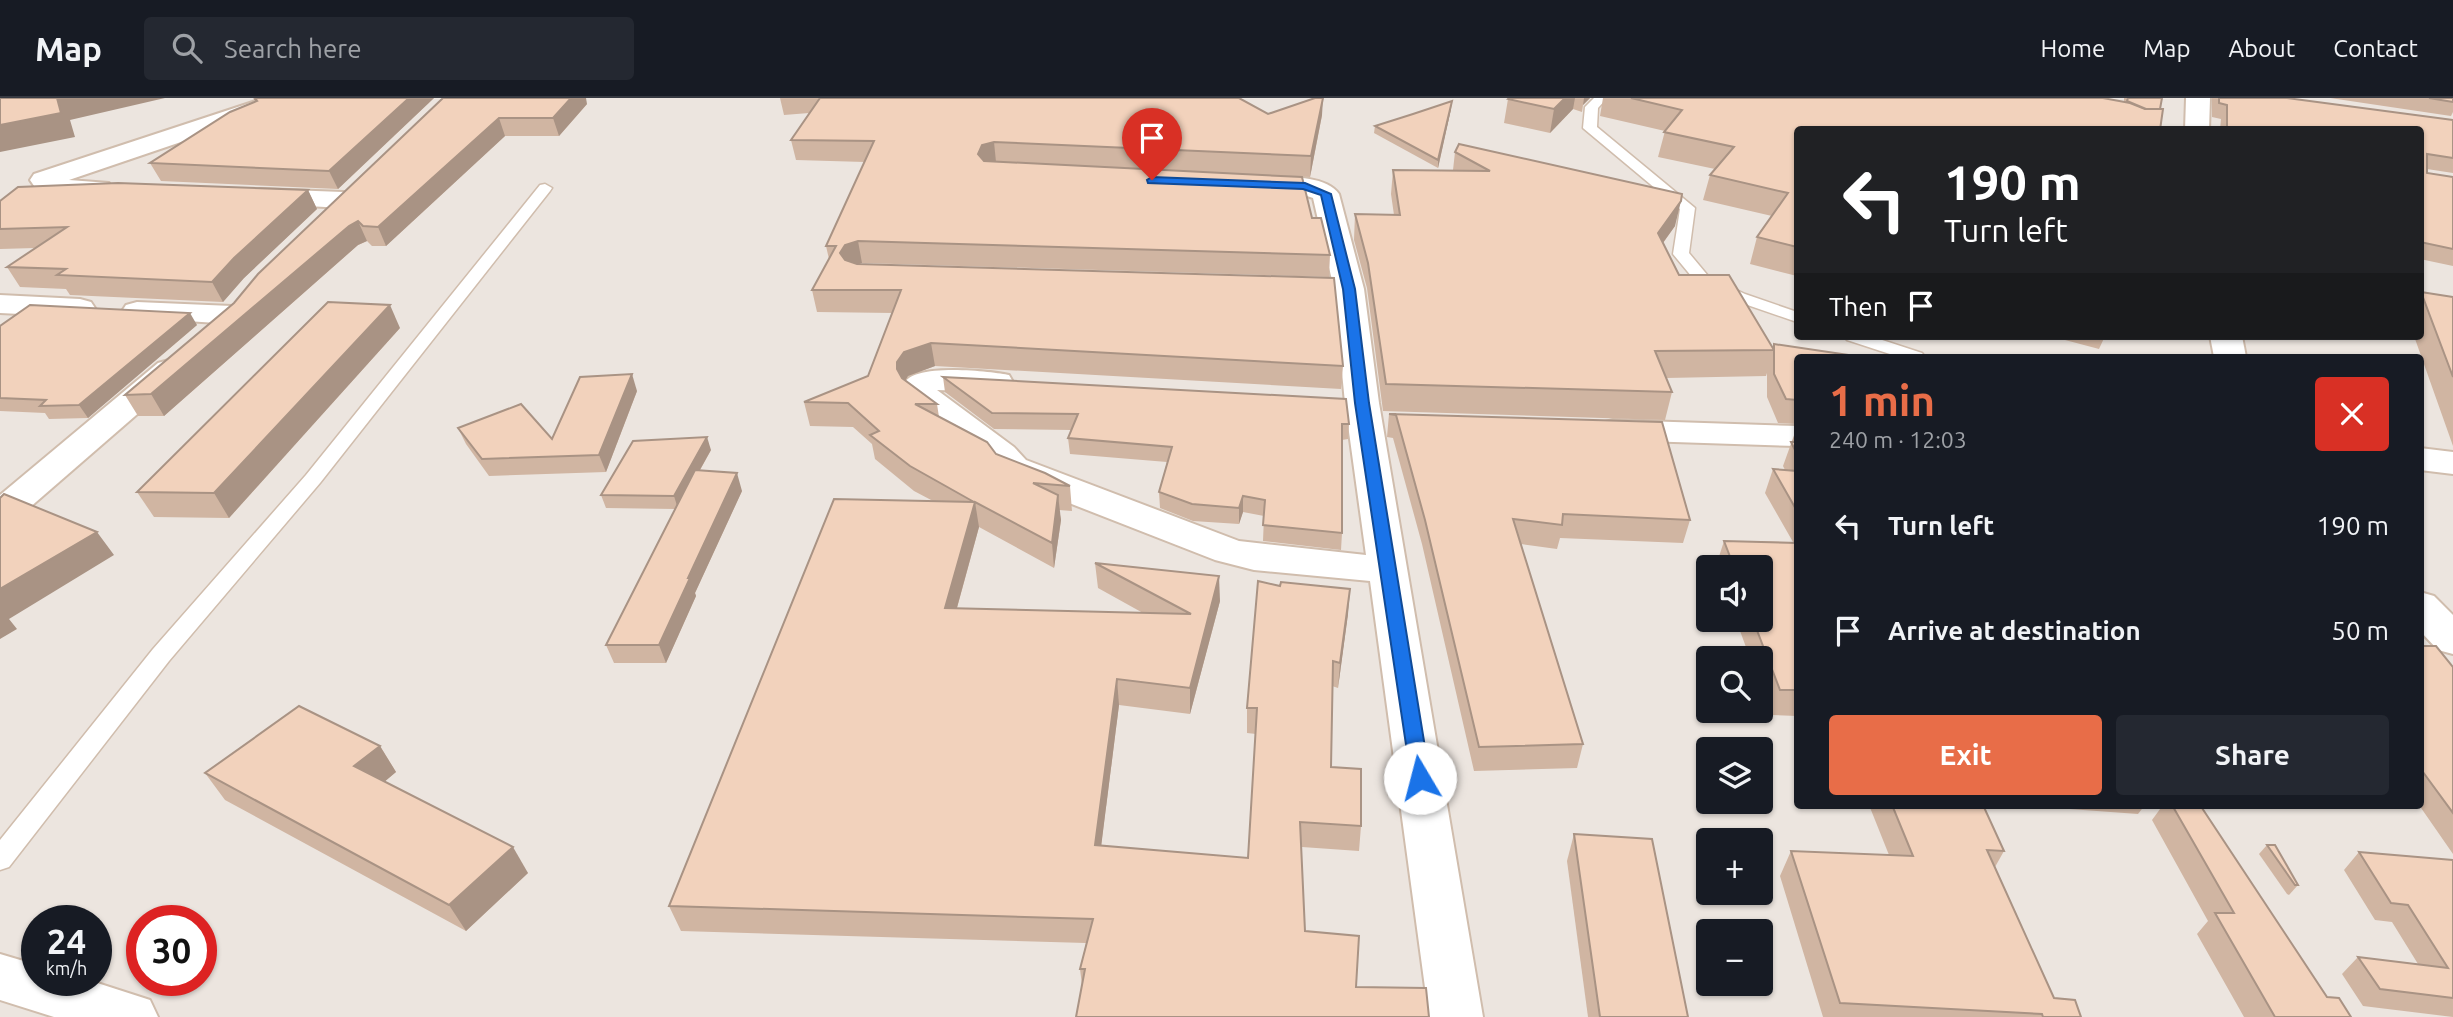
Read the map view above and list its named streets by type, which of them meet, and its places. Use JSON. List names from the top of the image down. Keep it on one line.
{"page":{"header":"Map","search":"Search here","nav":["Home","Map","About","Contact"],"turn":["190 m","Turn left"],"then":"Then","heading":["1 min","240 m · 12:03"],"list":[{"name":"Turn left","value":"190 m"},{"name":"Arrive at destination","value":"50 m"}],"map_buttons":["+","−"],"buttons":["Exit","Share"],"speed":"24 km/h","limit":"30"}}
